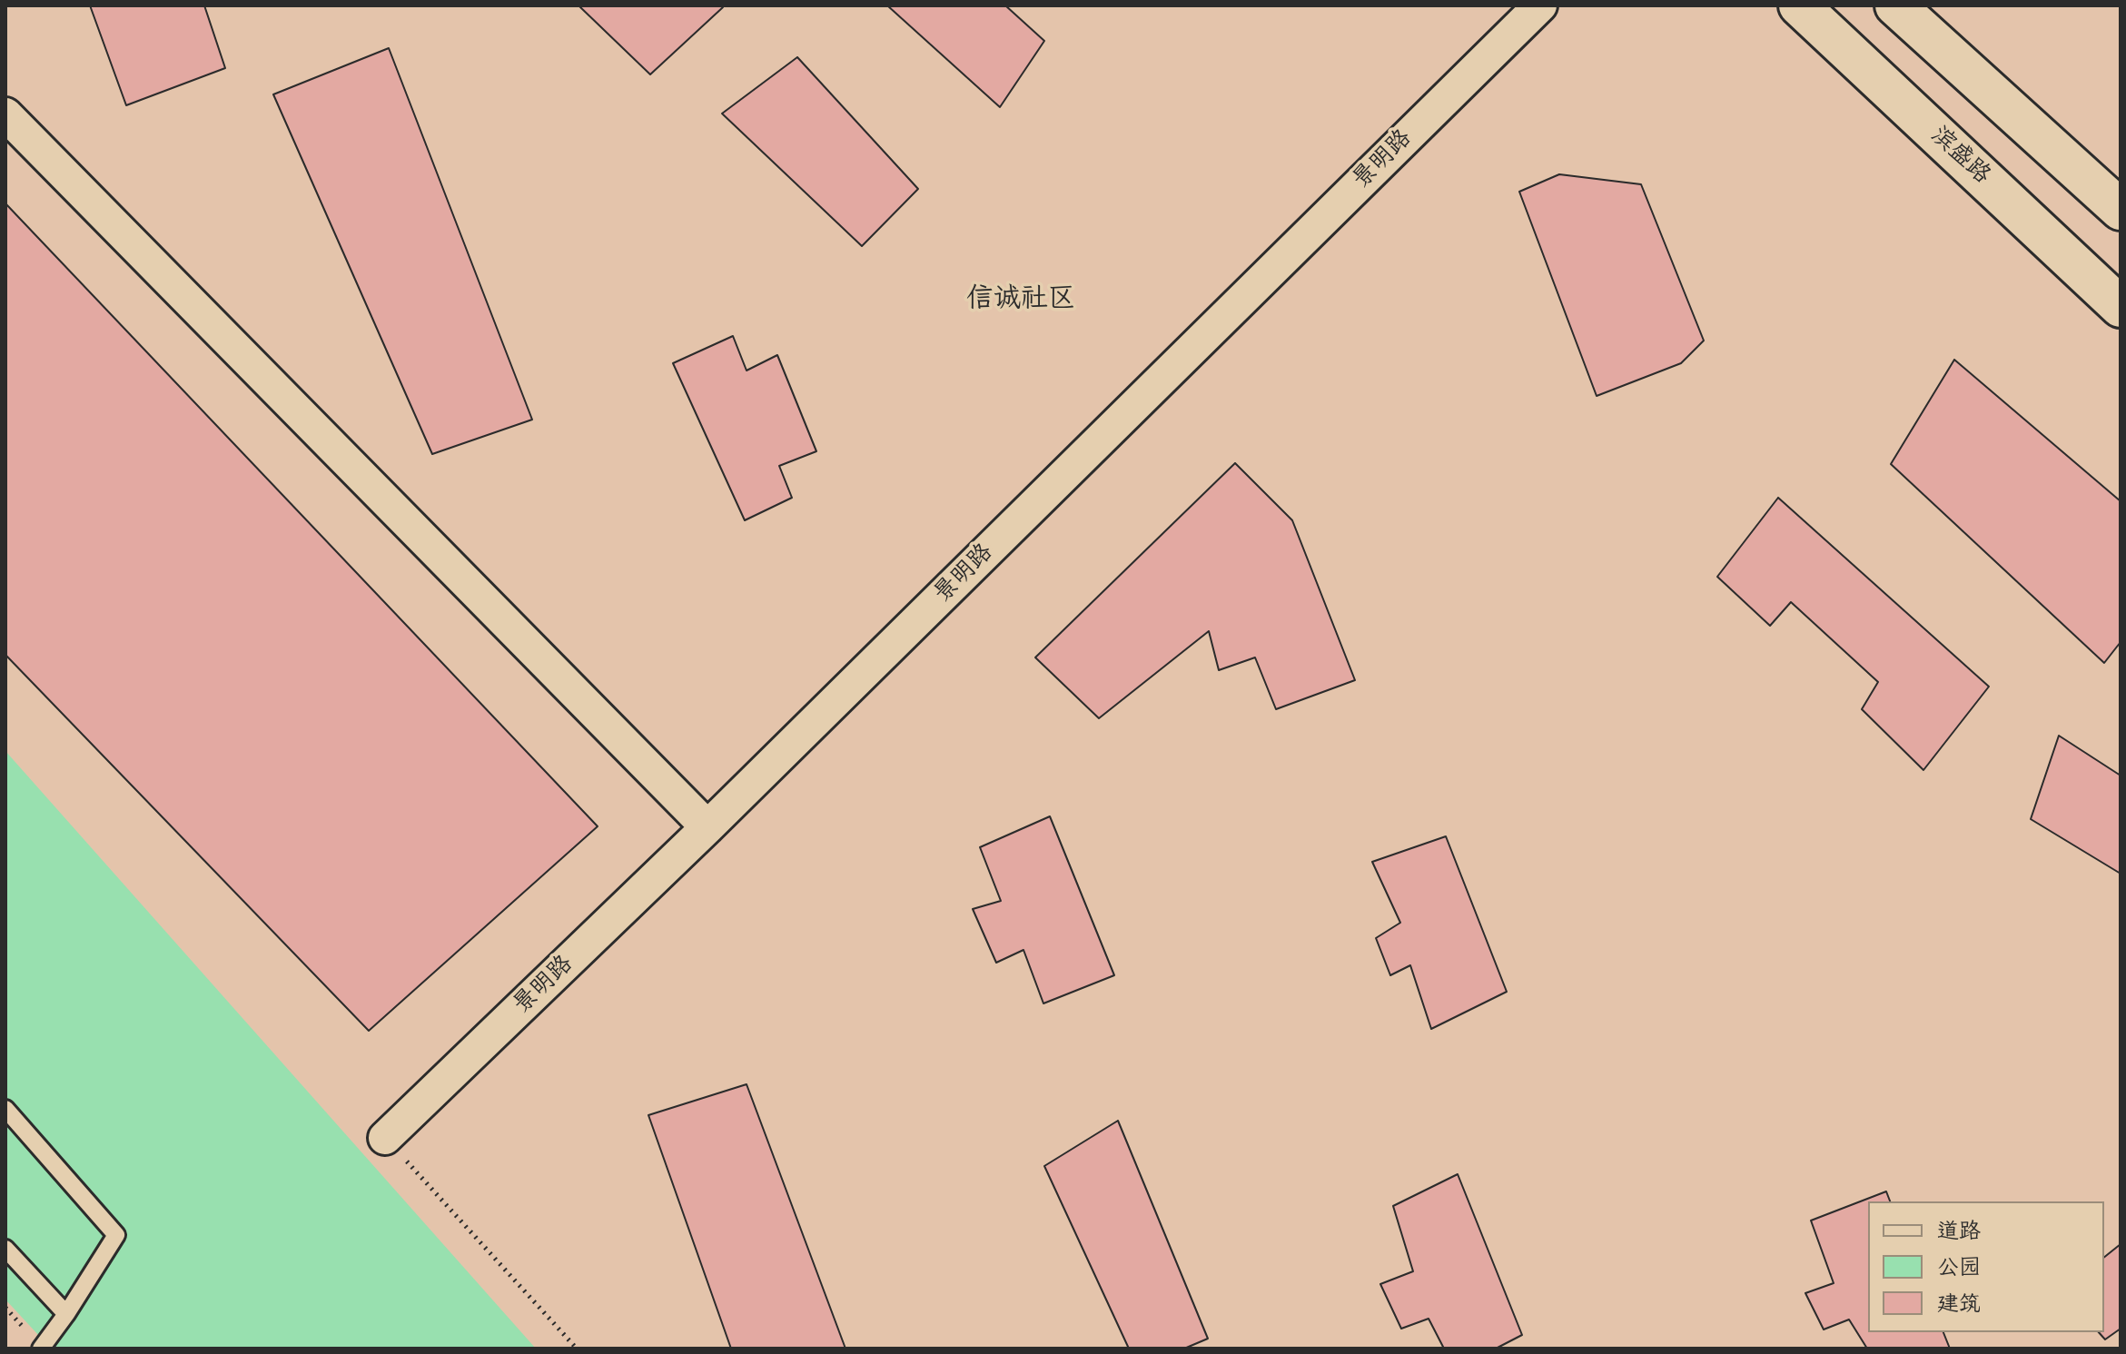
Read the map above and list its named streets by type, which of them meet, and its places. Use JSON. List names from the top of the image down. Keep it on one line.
{"streets":{"main road":["滨盛路"],"street":["景明路"]},"districts":["信诚社区"],"legend":["道路","公园","建筑"]}
